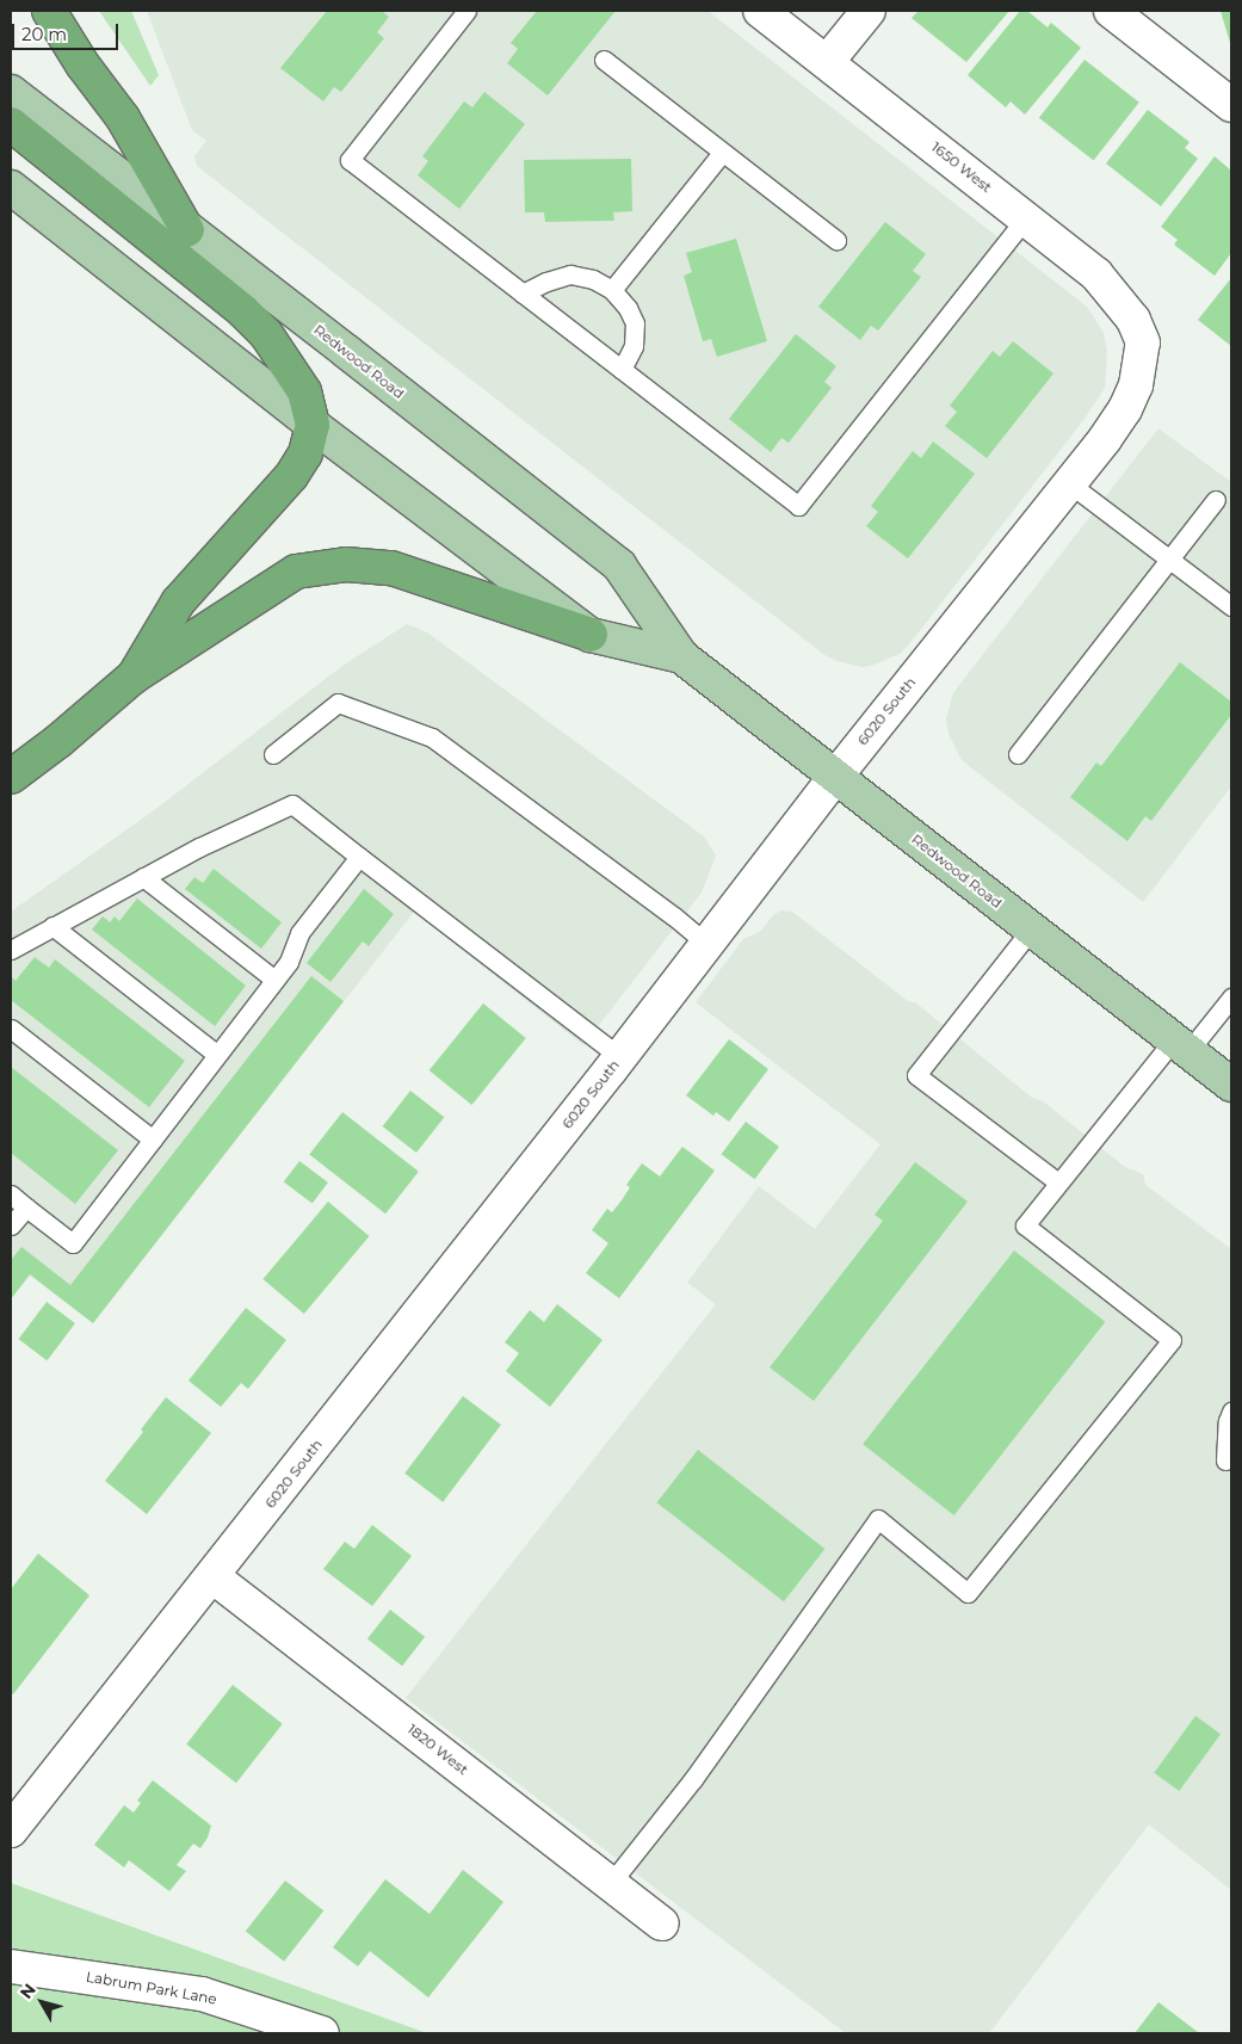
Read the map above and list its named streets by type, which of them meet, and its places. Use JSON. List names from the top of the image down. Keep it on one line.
{"streets":{"main road":["Redwood Road"],"street":["1650 West","6020 South","1820 West","Labrum Park Lane"]},"crossings":[["1650 West","6020 South"],["Redwood Road","6020 South"],["6020 South","1820 West"]],"scale_bar":"20 m","north":"top left"}
